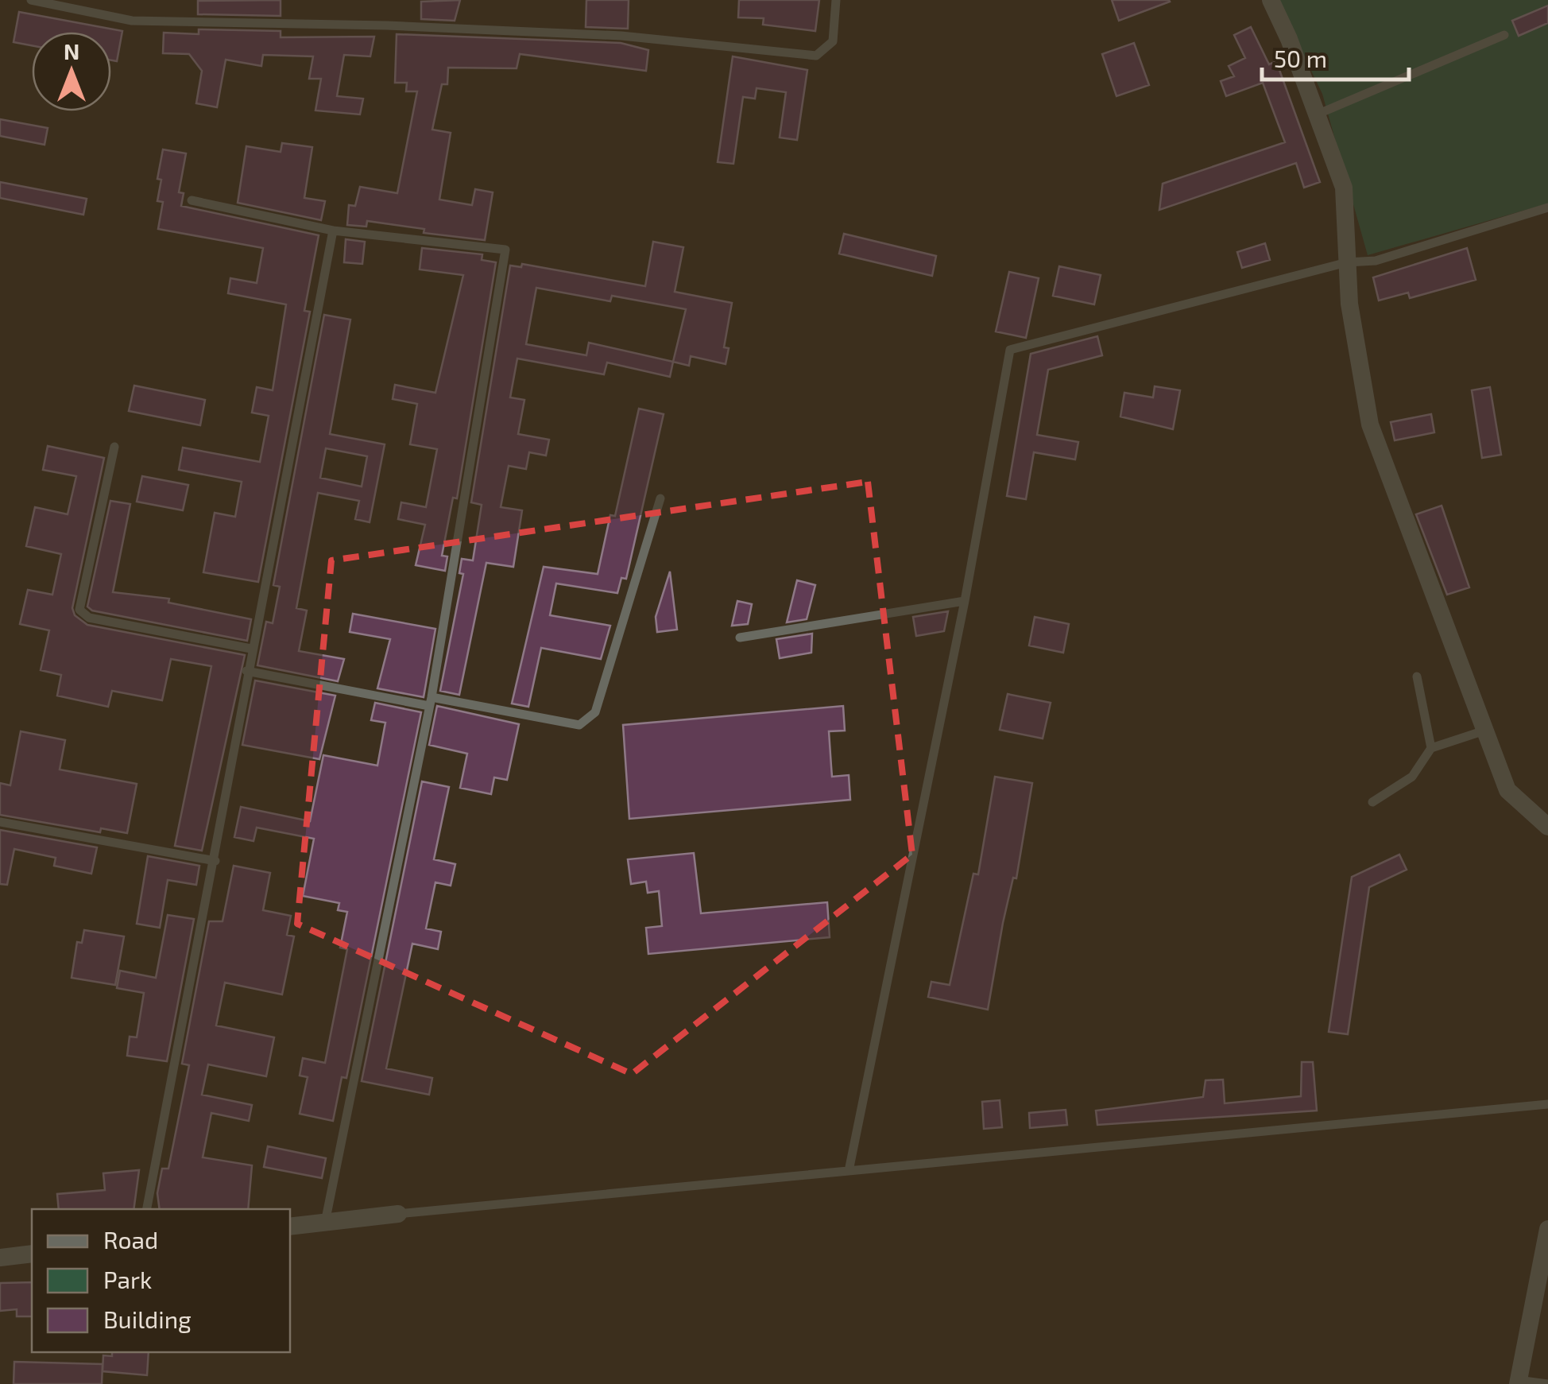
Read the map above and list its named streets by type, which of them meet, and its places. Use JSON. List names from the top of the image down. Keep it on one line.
{"legend":["Road","Park","Building"],"scale_bar":"50 m","north":"top"}
